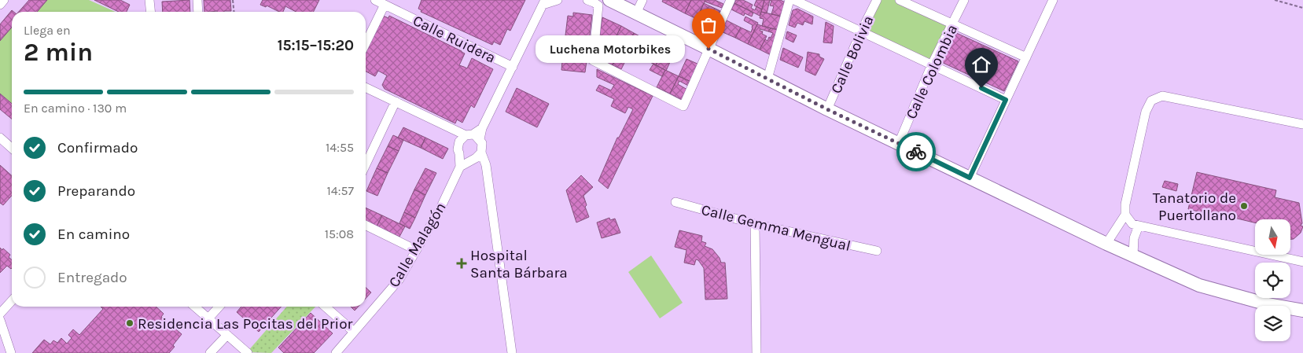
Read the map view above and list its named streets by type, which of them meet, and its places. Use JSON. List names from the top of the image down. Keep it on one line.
{"streets":{"street":["Calle Ruidera","Calle Bolivia","Calle Colombia","Calle Gemma Mengual","Calle Malagón"]},"places":{"other":["Luchena Motorbikes","Tanatorio de Puertollano","Residencia Las Pocitas del Prior"],"health":["Hospital Santa Bárbara"]},"north":"bottom","page":{"heading":["2 min","Llega en","15:15–15:20"],"bubble":"Luchena Motorbikes","bar":"En camino · 130 m","list":[["Confirmado","14:55"],["Preparando","14:57"],["En camino","15:08"],"Entregado"]}}
